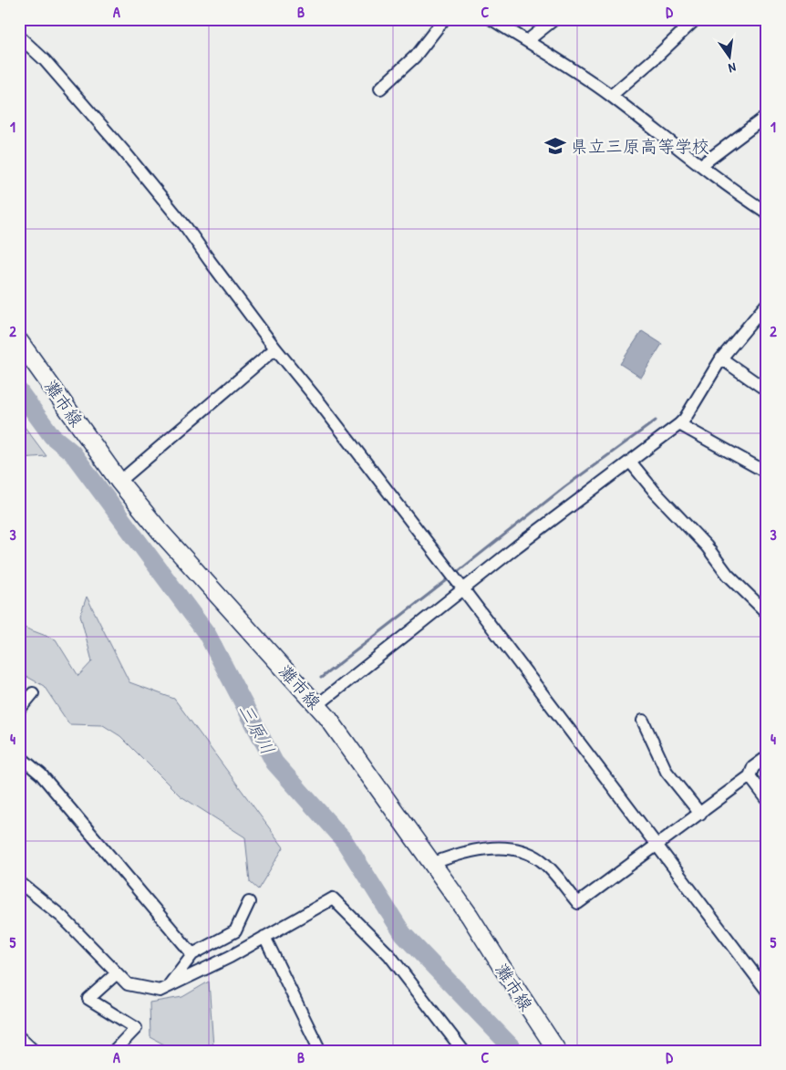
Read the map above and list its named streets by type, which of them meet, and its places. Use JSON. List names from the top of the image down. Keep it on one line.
{"streets":{"main road":["灘市線"]},"water":["三原川"],"places":{"school or university":["県立三原高等学校"]},"north":"bottom","grid":{"columns":["A","B","C","D"],"rows":["1","2","3","4","5"]}}
